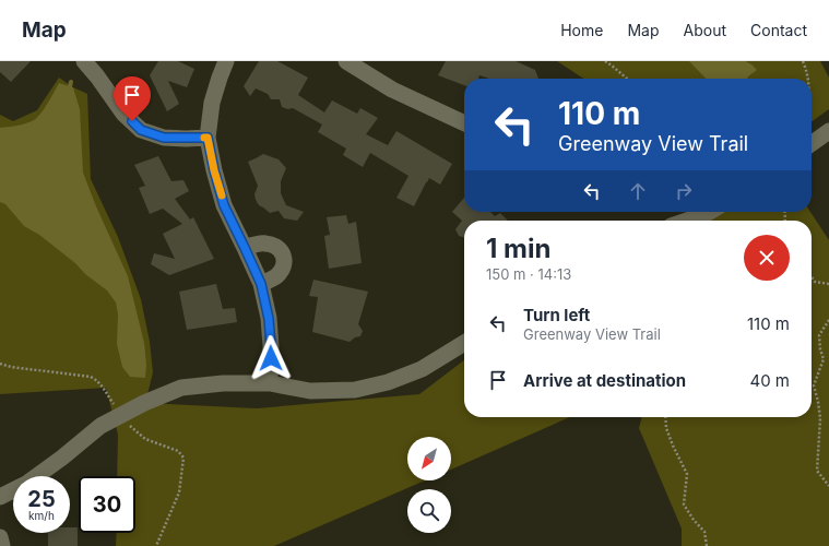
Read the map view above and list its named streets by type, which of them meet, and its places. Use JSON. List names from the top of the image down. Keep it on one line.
{"north":"bottom left","page":{"header":"Map","nav":["Home","Map","About","Contact"],"turn":["110 m","Greenway View Trail"],"heading":["1 min","150 m · 14:13"],"list":[{"name":"Turn left","note":"Greenway View Trail","value":"110 m"},{"name":"Arrive at destination","value":"40 m"}],"speed":"25 km/h","limit":"30"}}
